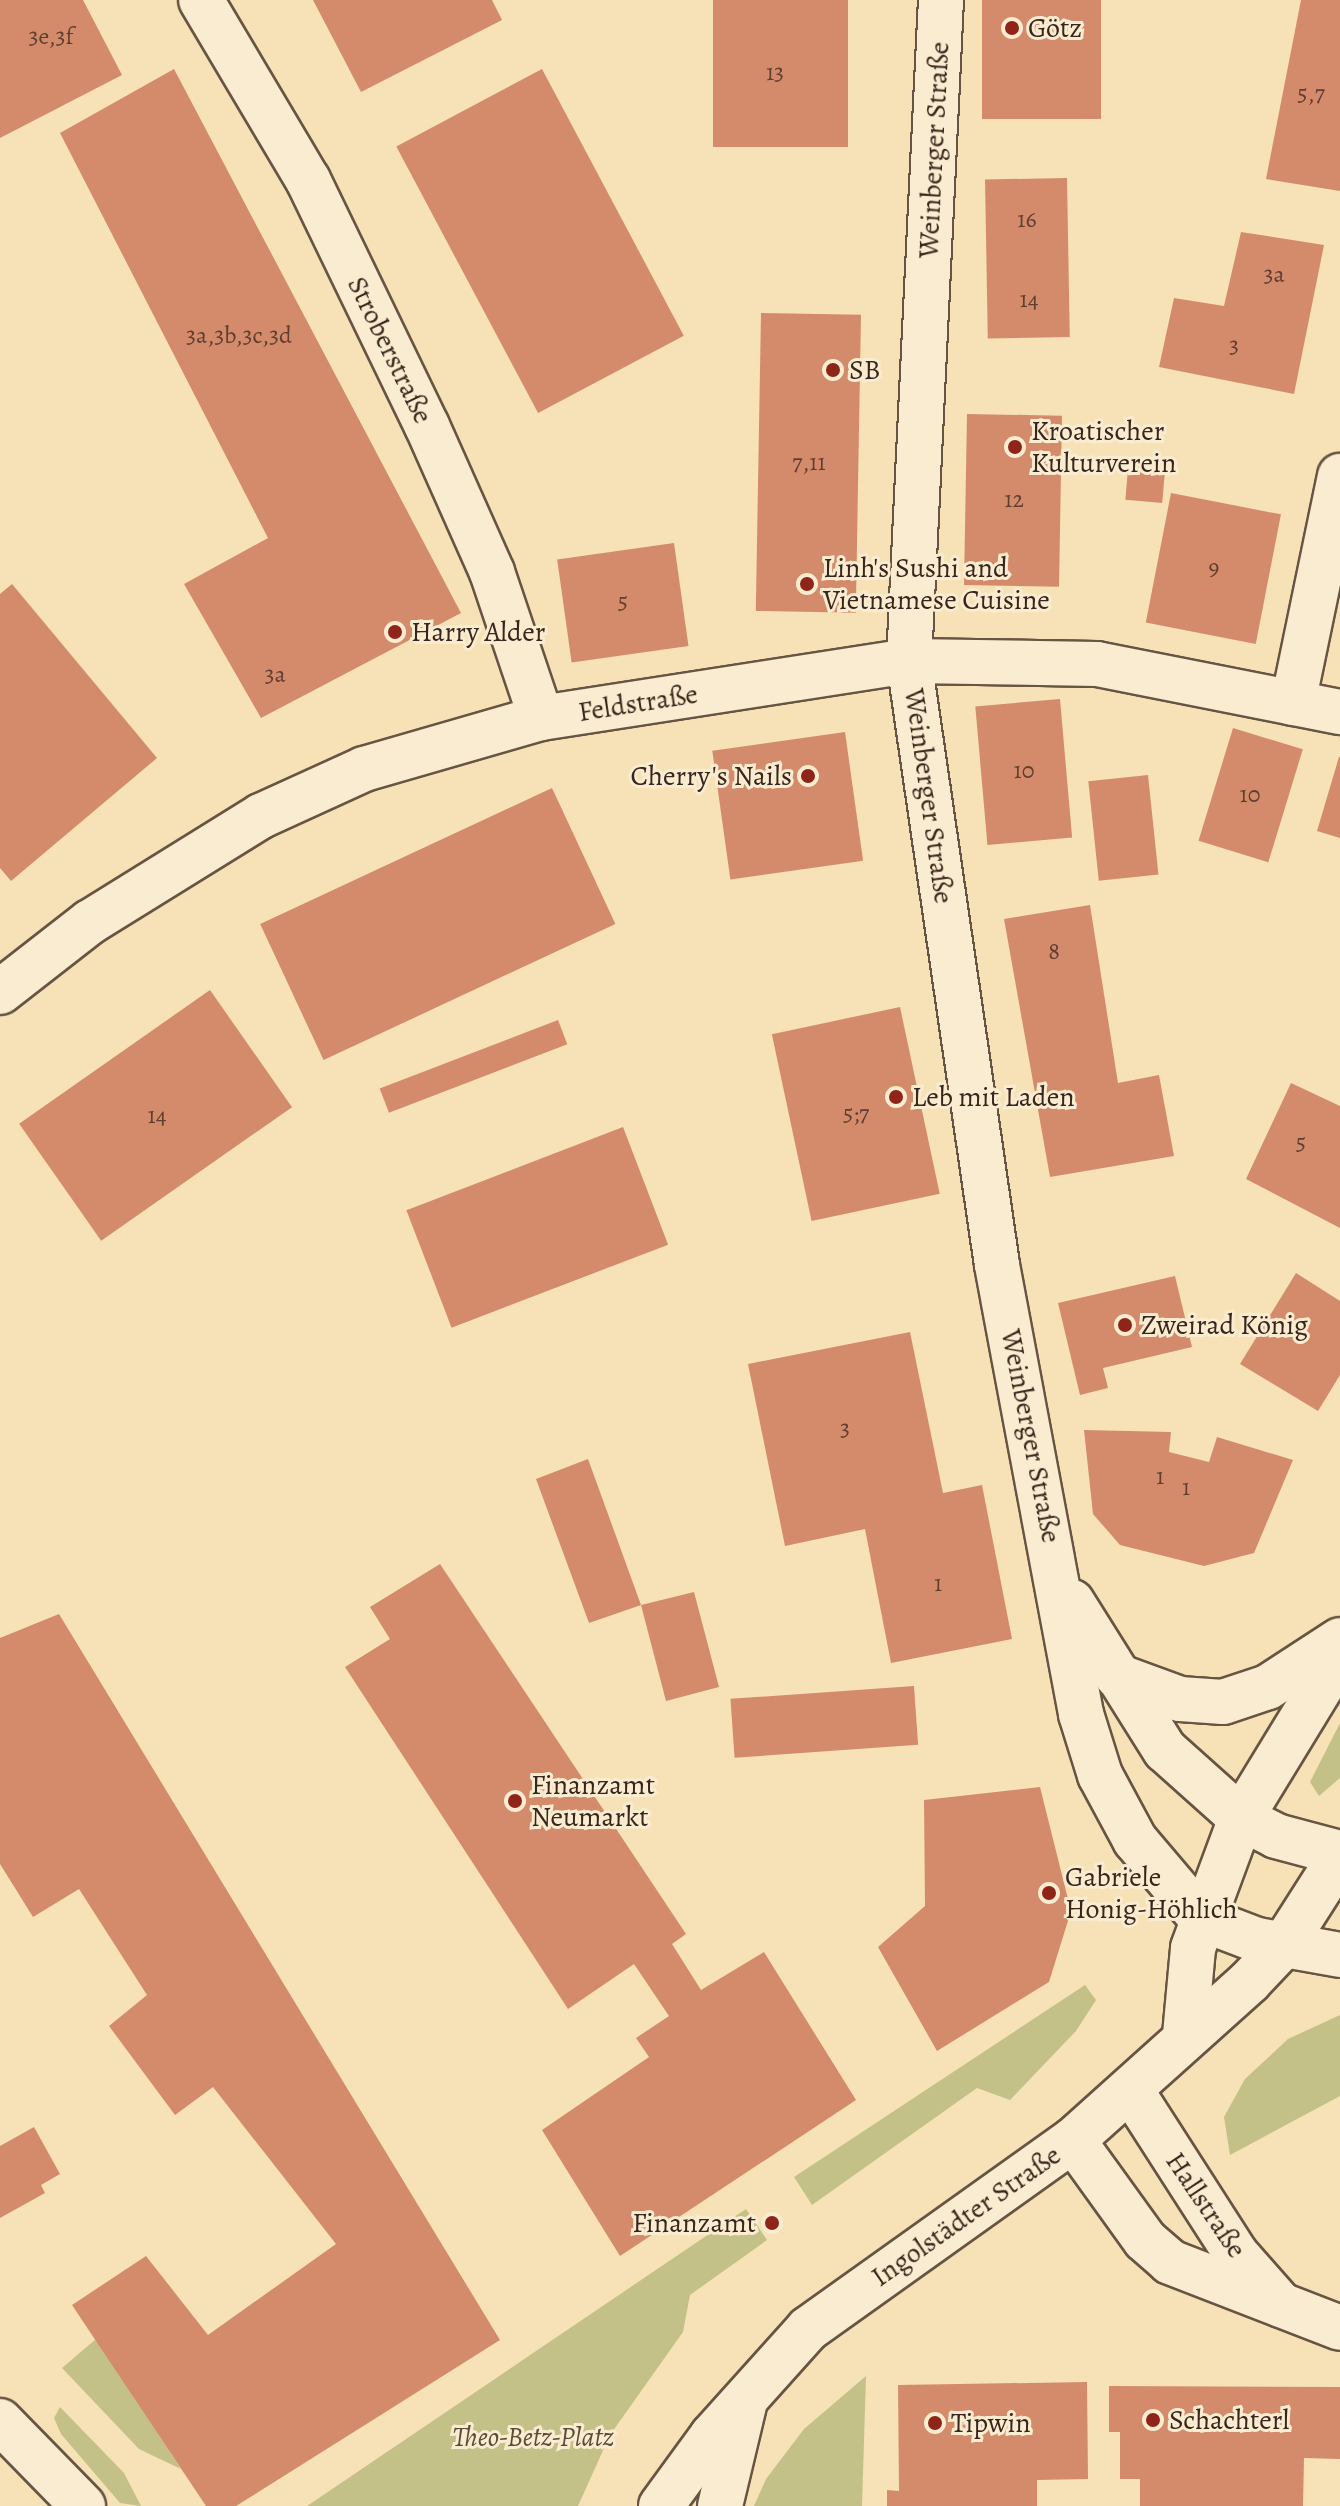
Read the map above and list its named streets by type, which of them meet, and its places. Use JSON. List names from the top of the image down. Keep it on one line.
{"streets":{"street":["Weinberger Straße","Stroberstraße","Feldstraße","Hallstraße","Ingolstädter Straße"]},"crossings":[["Weinberger Straße","Feldstraße"],["Weinberger Straße","Ingolstädter Straße"],["Stroberstraße","Feldstraße"],["Hallstraße","Ingolstädter Straße"]],"parks":["Theo-Betz-Platz"],"places":["Götz","SB","Kroatischer Kulturverein","Linh's Sushi and Vietnamese Cuisine","Harry Alder","Cherry's Nails","Leb mit Laden","Zweirad König","Finanzamt Neumarkt","Gabriele Honig-Höhlich","Finanzamt","Schachterl","Tipwin"],"house_numbers":["3e,3f","13","5,7","16","3a","14","3a,3b,3c,3d","3","7,11","12","9","5","3a","10","10","8","5;7","14","5","3","1","1","1"]}
